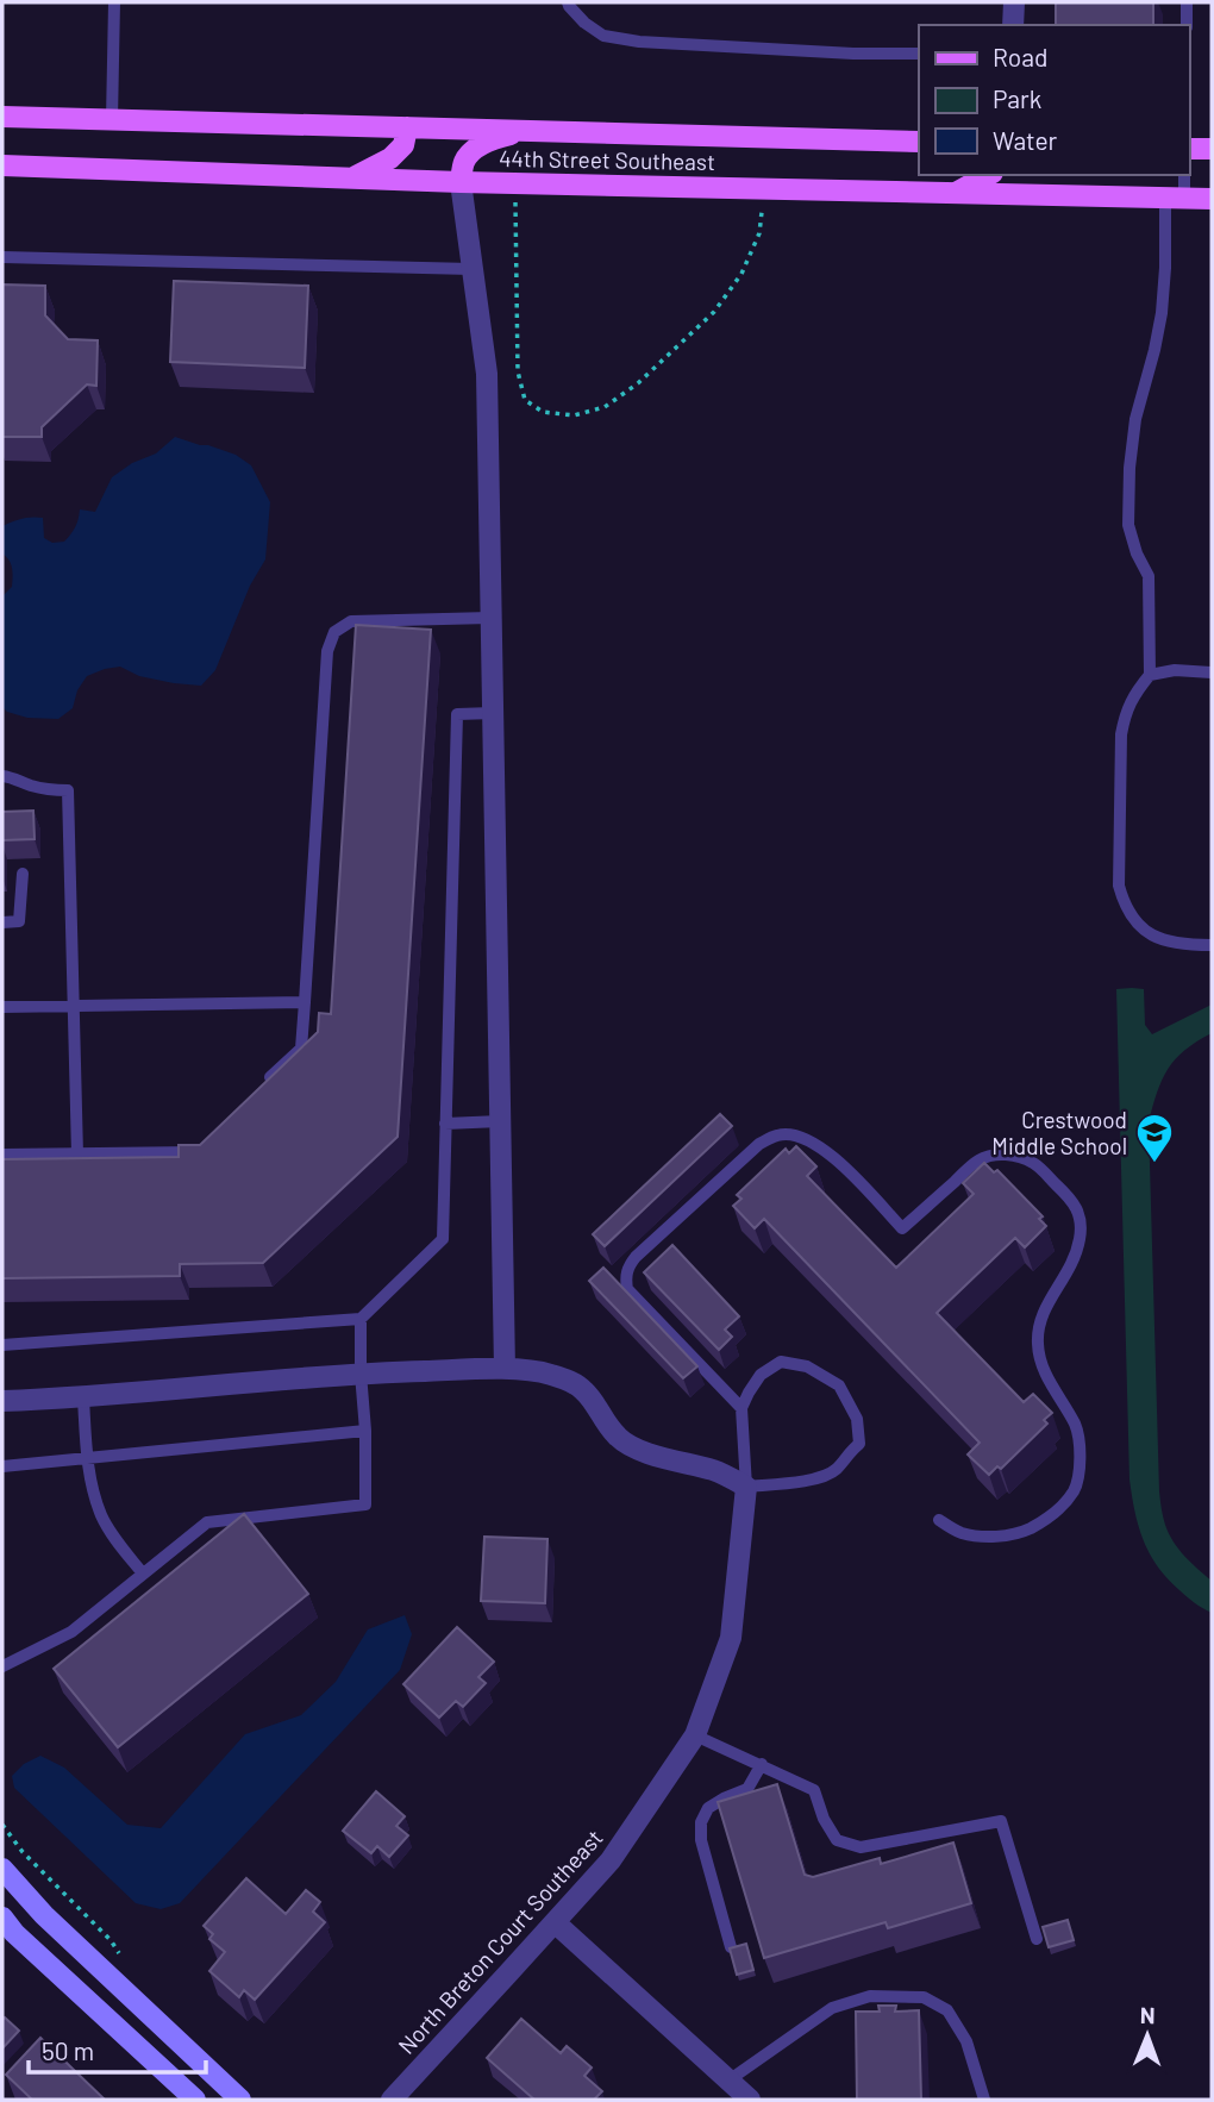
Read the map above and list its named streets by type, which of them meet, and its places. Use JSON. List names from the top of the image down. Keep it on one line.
{"streets":{"main road":["44th Street Southeast"],"street":["North Breton Court Southeast"]},"places":{"school or university":["Crestwood Middle School"]},"legend":["Road","Park","Water"],"scale_bar":"50 m","north":"top"}
